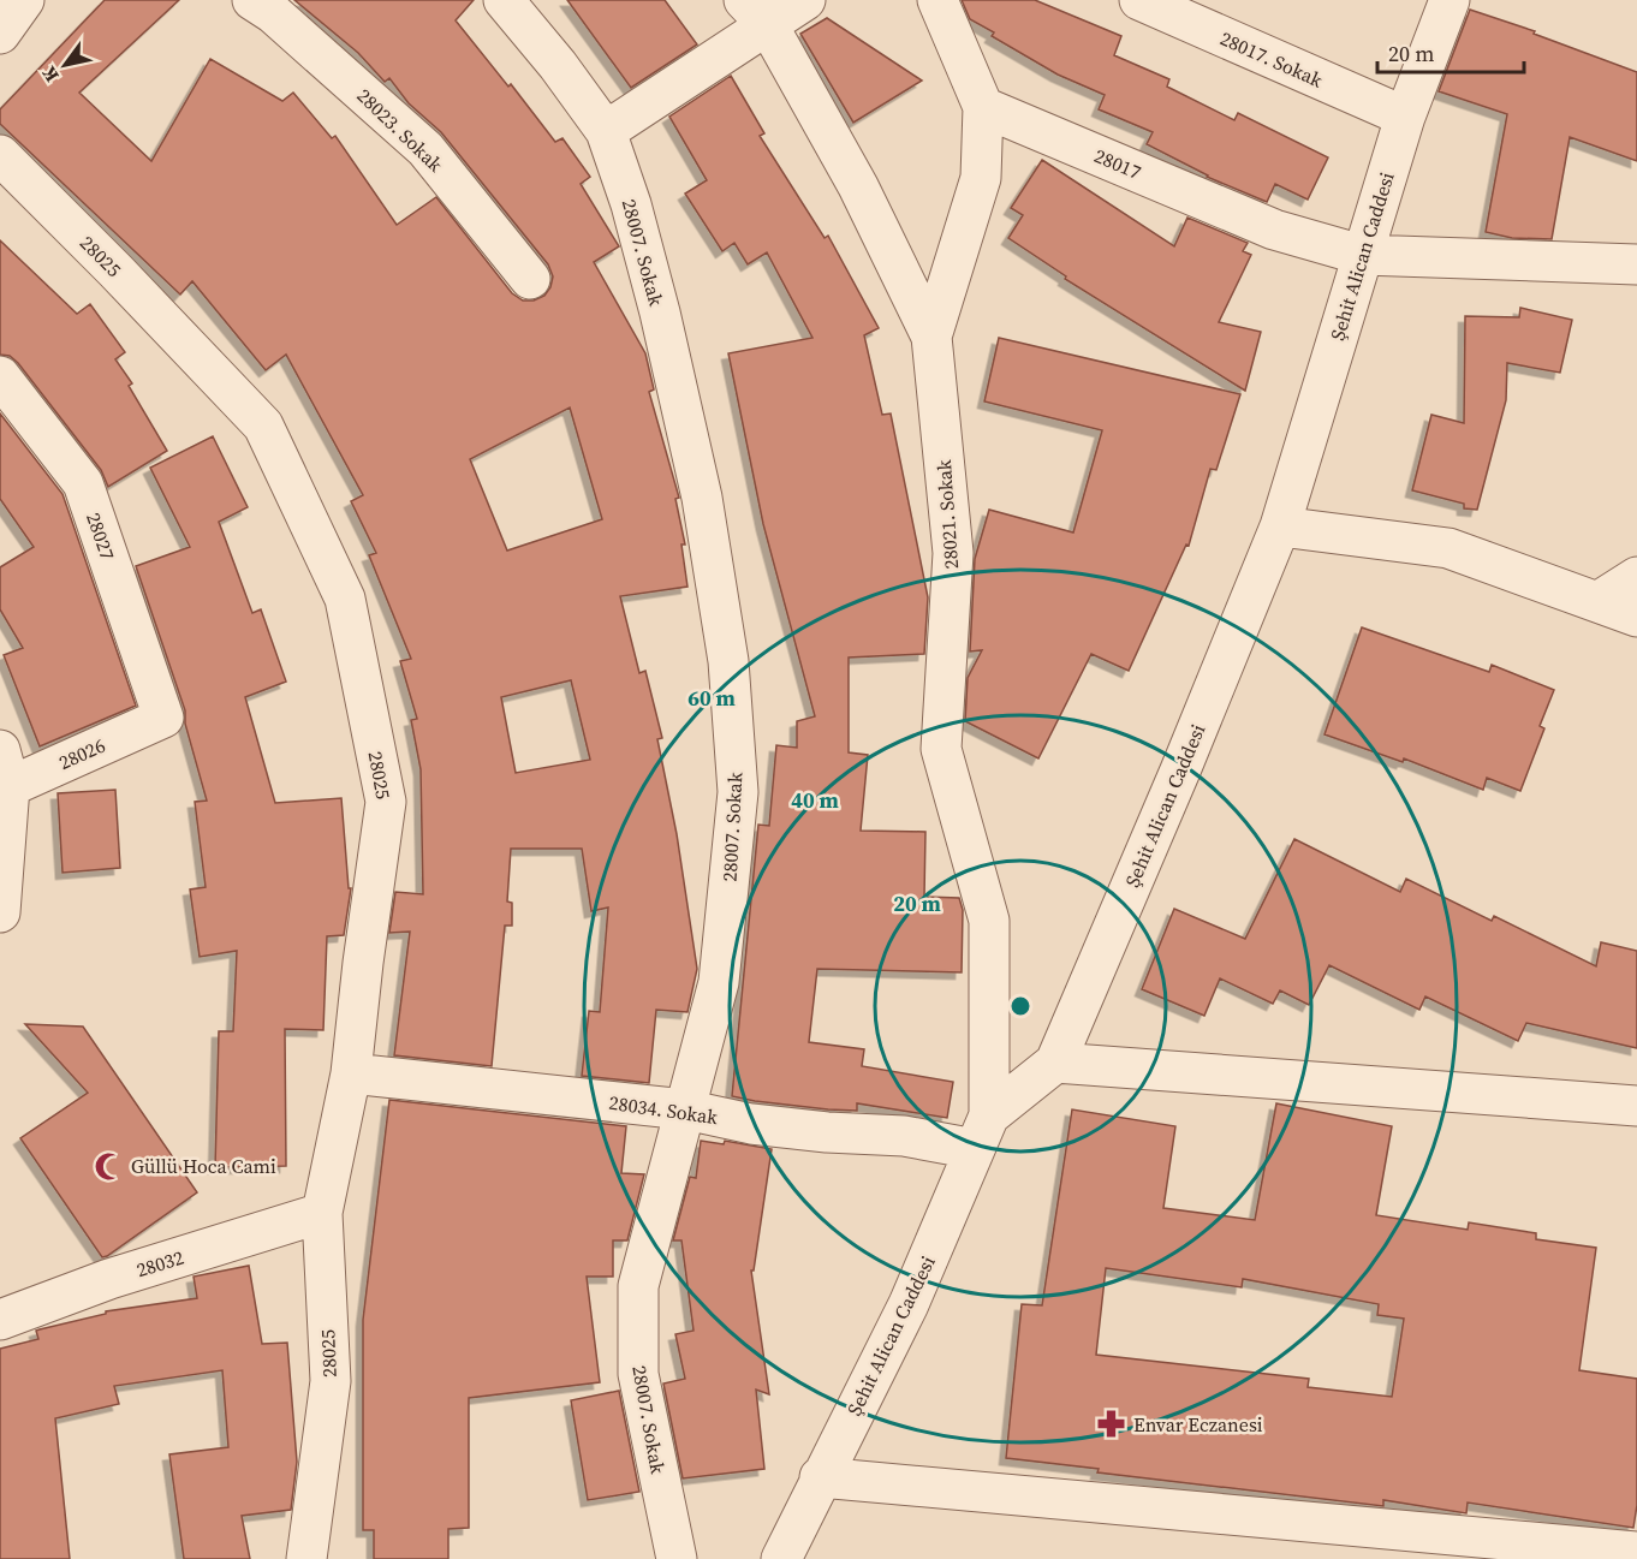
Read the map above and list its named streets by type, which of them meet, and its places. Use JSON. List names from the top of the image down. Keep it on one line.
{"streets":{"street":["28017. Sokak","28023. Sokak","28017","28007. Sokak","28025","Şehit Alican Caddesi","28021. Sokak","28027","28026","28034. Sokak","28032"]},"crossings":[["28017. Sokak","Şehit Alican Caddesi"],["28017","Şehit Alican Caddesi"],["28007. Sokak","28034. Sokak"],["28025","28034. Sokak"],["28025","28032"],["Şehit Alican Caddesi","28021. Sokak"],["Şehit Alican Caddesi","28034. Sokak"],["28021. Sokak","28034. Sokak"],["28027","28026"]],"places":{"mosque":["Güllü Hoca Cami"],"pharmacy":["Envar Eczanesi"]},"scale_bar":"20 m","north":"bottom left","rings":["60 m","40 m","20 m"]}
